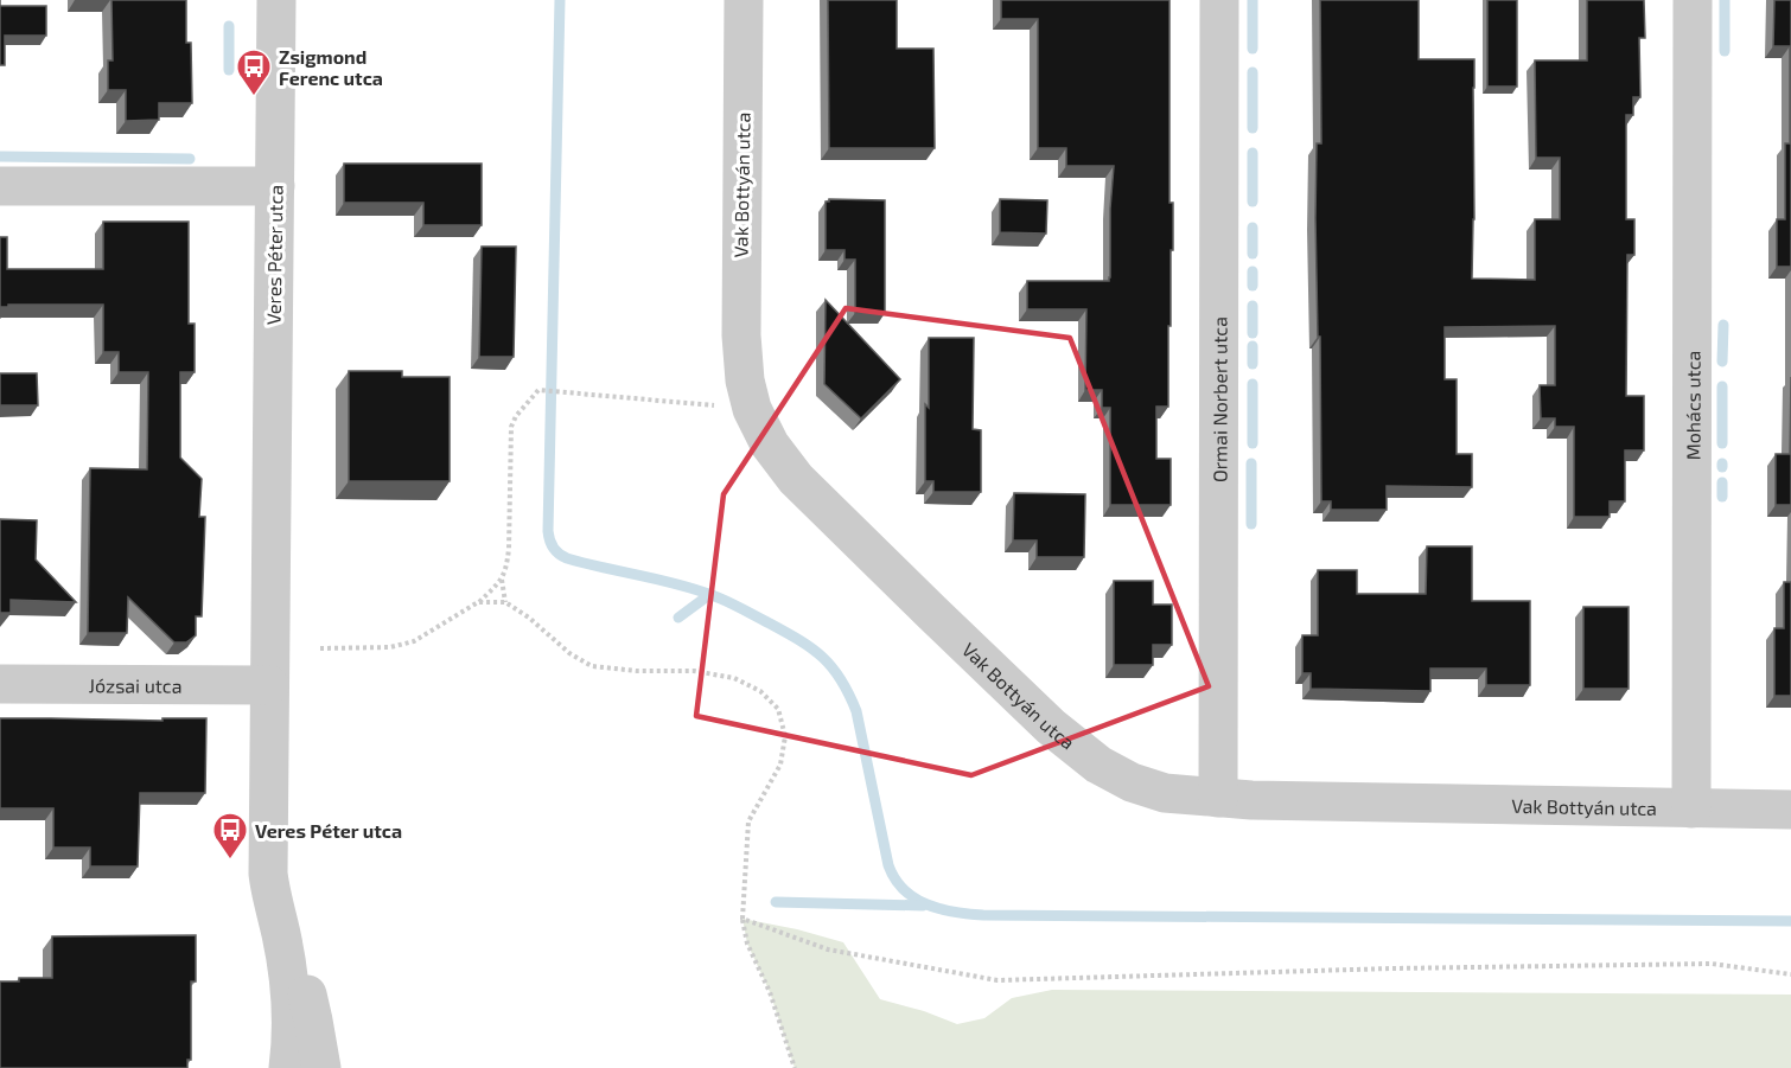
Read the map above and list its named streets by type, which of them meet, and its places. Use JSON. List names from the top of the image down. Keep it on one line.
{"streets":{"street":["Vak Bottyán utca","Veres Péter utca","Ormai Norbert utca","Mohács utca","Józsai utca"]},"crossings":[["Vak Bottyán utca","Ormai Norbert utca"],["Vak Bottyán utca","Mohács utca"],["Veres Péter utca","Józsai utca"]],"places":{"bus stop":["Zsigmond Ferenc utca","Veres Péter utca"]}}
